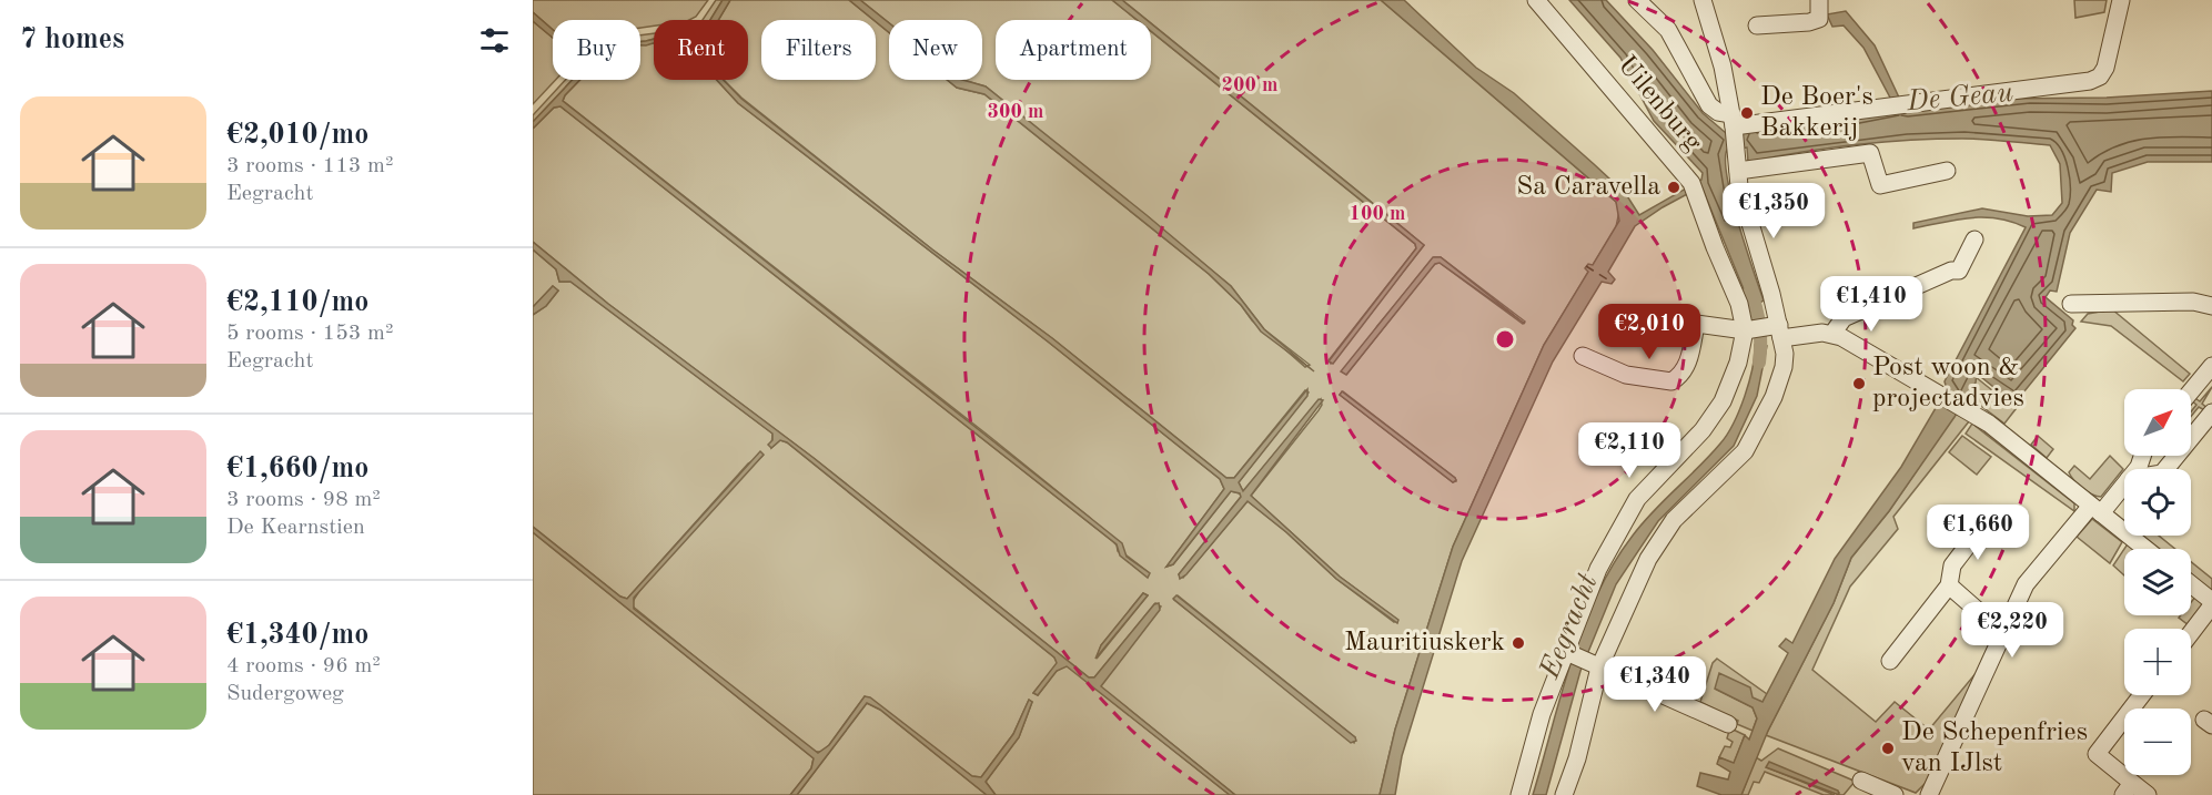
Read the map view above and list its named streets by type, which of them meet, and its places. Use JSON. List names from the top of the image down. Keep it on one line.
{"streets":{"street":["Uilenburg"]},"water":["De Geau","Eegracht"],"places":["De Boer's Bakkerij","Sa Caravella","Post woon & projectadvies","Mauritiuskerk","De Schepenfries van IJlst"],"north":"top right","page":{"heading":"7 homes","chip":["Buy","Rent","Filters","New","Apartment"],"list":[{"name":"€2,010/mo","note":"3 rooms · 113 m² · Eegracht"},{"name":"€2,110/mo","note":"5 rooms · 153 m² · Eegracht"},{"name":"€1,660/mo","note":"3 rooms · 98 m² · De Kearnstien"},{"name":"€1,340/mo","note":"4 rooms · 96 m² · Sudergoweg"}],"price":["€1,350","€1,410","€2,010","€2,110","€1,660","€2,220","€1,340"],"map_buttons":["+","−"]},"rings":["200 m","300 m","100 m"]}
